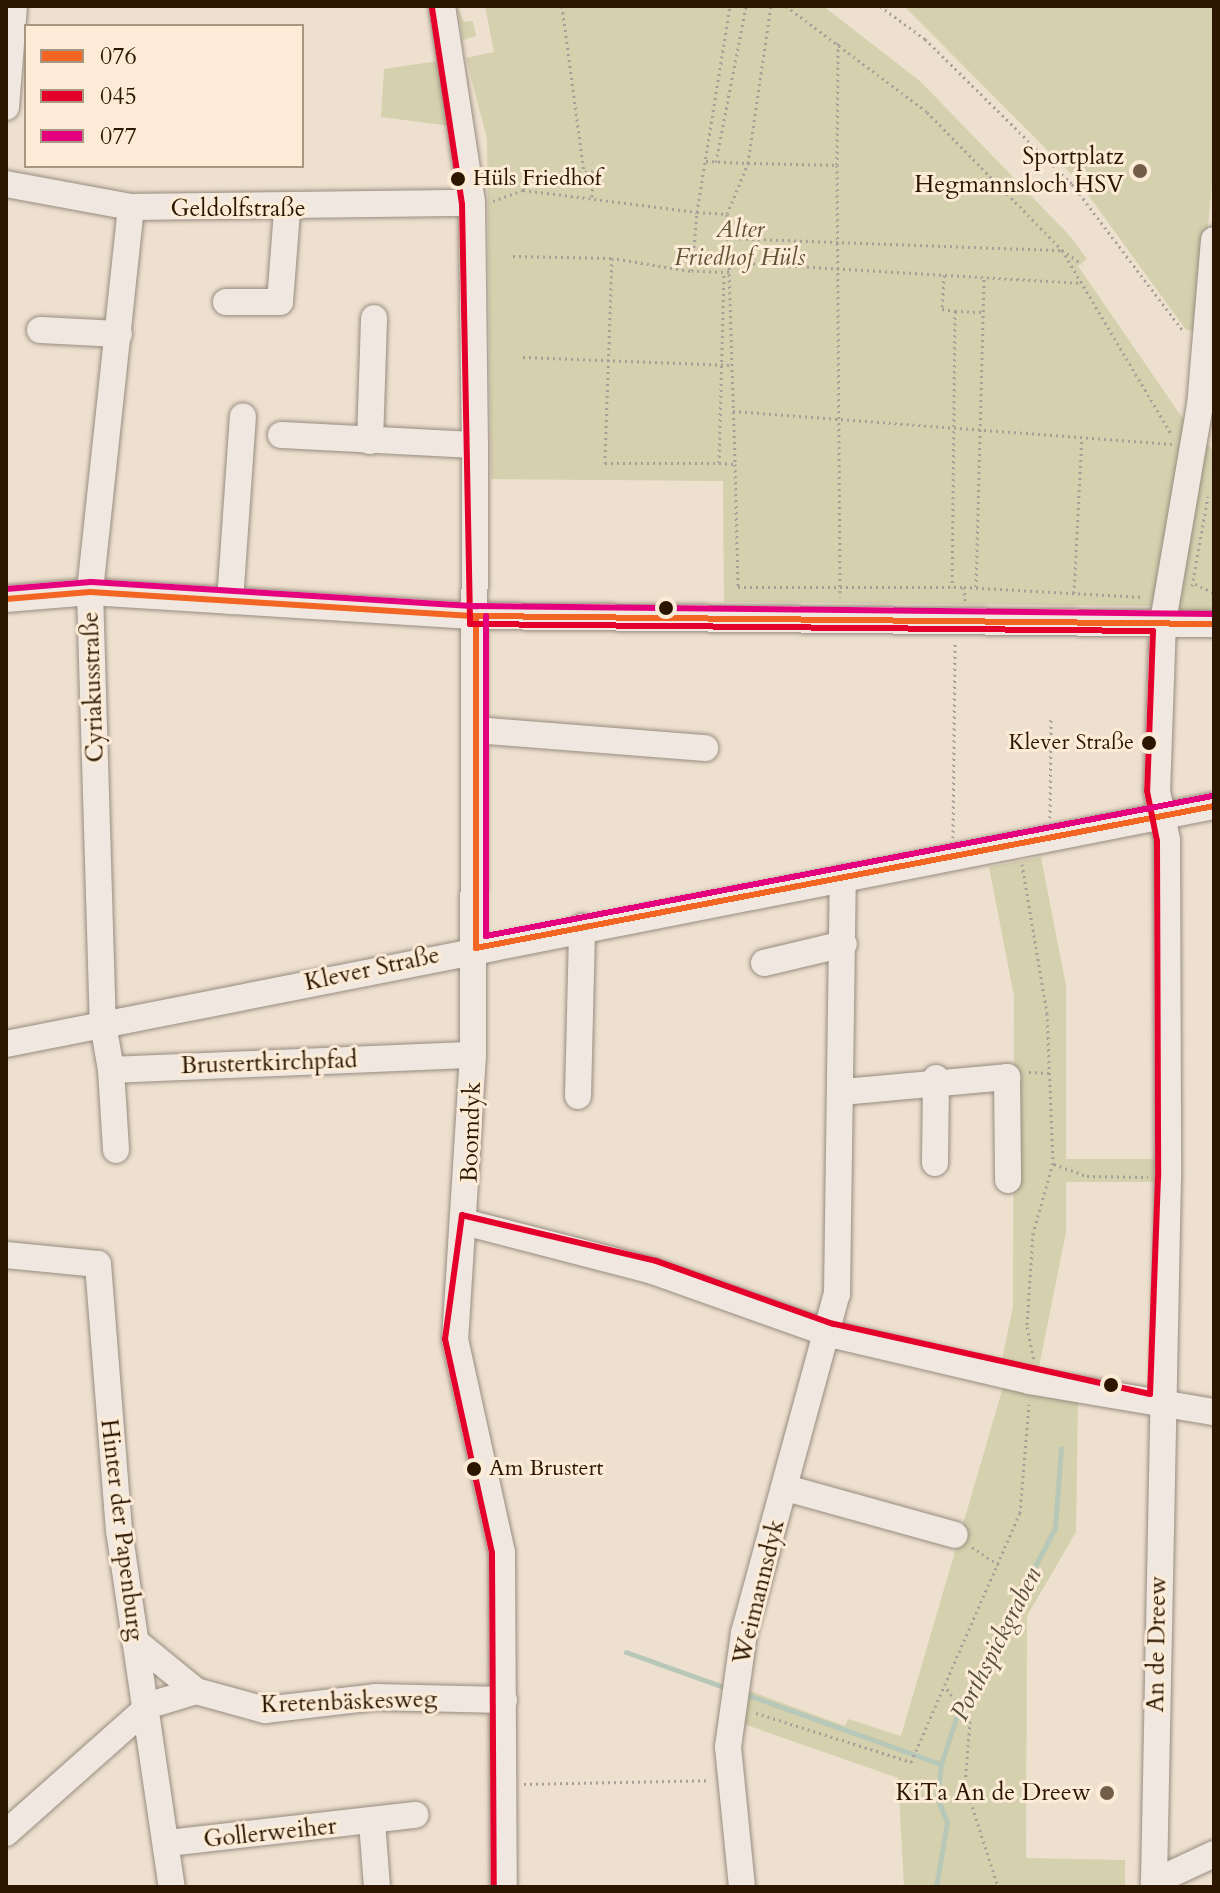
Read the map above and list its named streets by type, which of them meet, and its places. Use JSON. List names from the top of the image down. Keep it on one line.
{"streets":{"street":["Geldolfstraße","Cyriakusstraße","Klever Straße","Brustertkirchpfad","Boomdyk","Hinter der Papenburg","Weimannsdyk","An de Dreew","Kretenbäskesweg","Gollerweiher"]},"crossings":[["Geldolfstraße","Cyriakusstraße"],["Geldolfstraße","Boomdyk"],["Cyriakusstraße","Klever Straße"],["Klever Straße","Boomdyk"],["Klever Straße","Weimannsdyk"],["Klever Straße","An de Dreew"],["Brustertkirchpfad","Boomdyk"],["Boomdyk","Kretenbäskesweg"],["Hinter der Papenburg","Kretenbäskesweg"],["Hinter der Papenburg","Gollerweiher"]],"water":["Porthspickgraben"],"parks":["Alter Friedhof Hüls"],"places":["Sportplatz Hegmannsloch HSV","Hüls Friedhof","Klever Straße","Am Brustert","KiTa An de Dreew"],"lines":["transit line 045","transit line 077","transit line 076"],"legend":["076","045","077"]}
